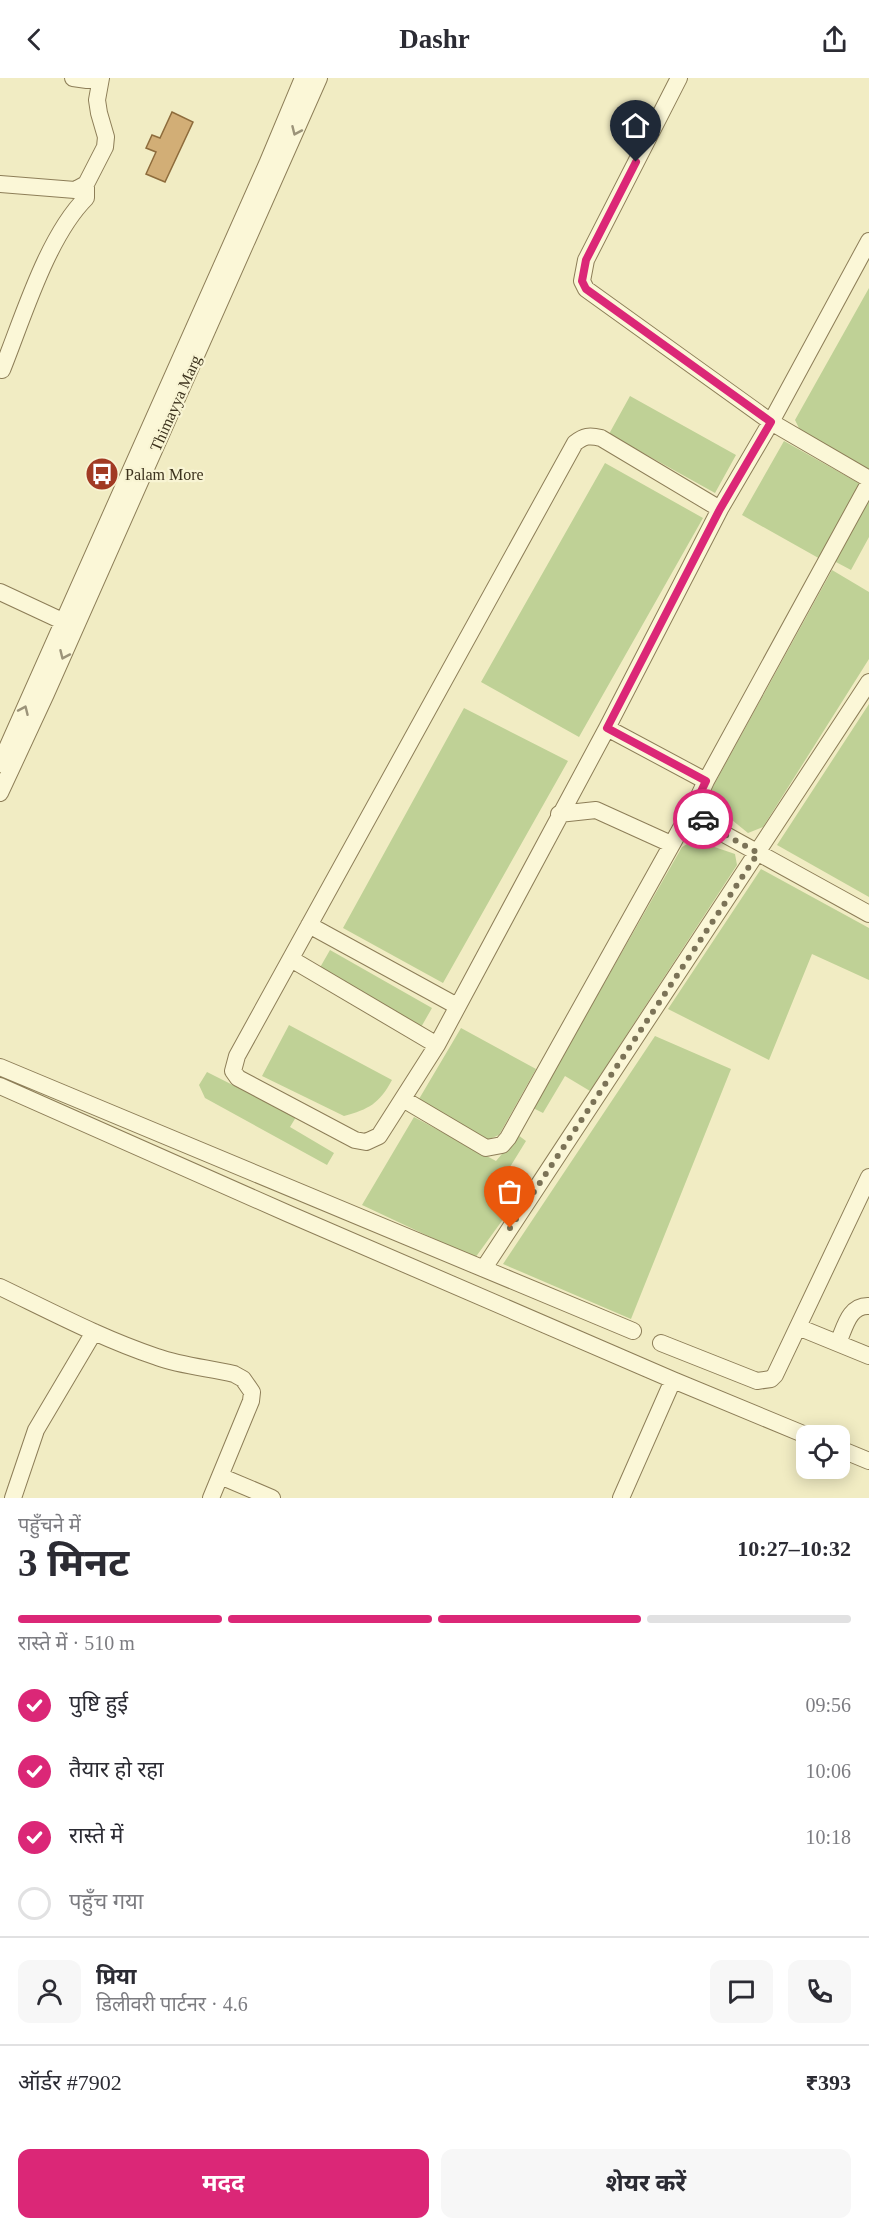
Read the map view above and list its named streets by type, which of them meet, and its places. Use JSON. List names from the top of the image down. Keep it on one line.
{"streets":{"street":["Thimayya Marg"]},"places":{"bus stop":["Palam More"]},"page":{"header":"Dashr","heading":["3 मिनट","पहुँचने में","10:27–10:32"],"panel":["प्रिया","डिलीवरी पार्टनर · 4.6","ऑर्डर #7902","₹393"],"bar":"रास्ते में · 510 m","list":[["पुष्टि हुई","09:56"],["तैयार हो रहा","10:06"],["रास्ते में","10:18"],"पहुँच गया"],"buttons":["मदद","शेयर करें"]}}
